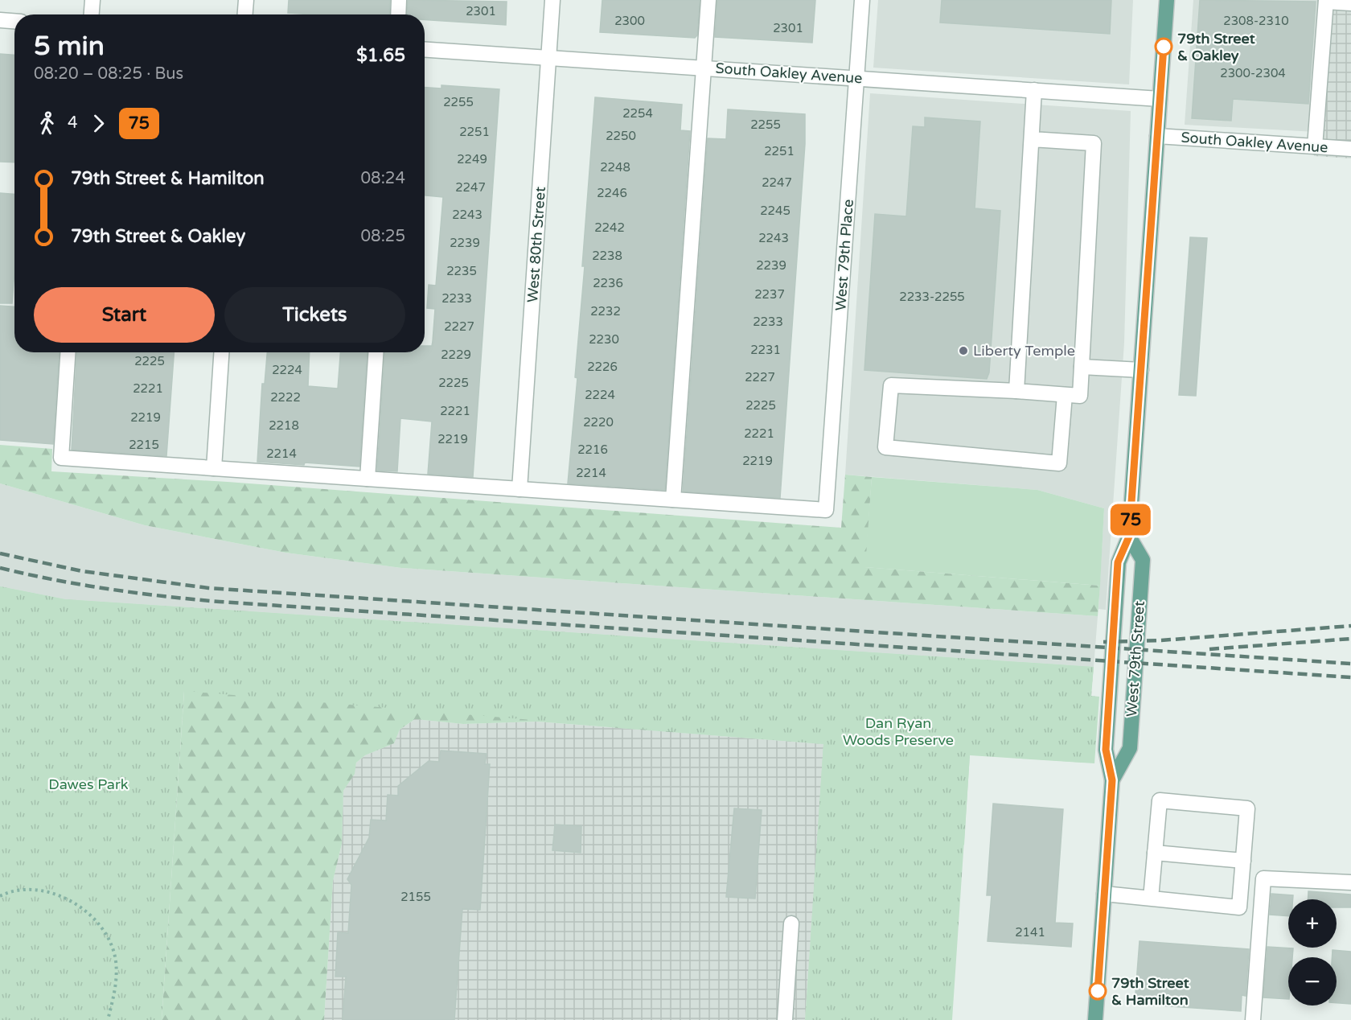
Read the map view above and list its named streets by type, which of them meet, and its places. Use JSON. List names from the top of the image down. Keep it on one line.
{"streets":{"main road":["West 79th Street"],"street":["South Oakley Avenue","West 80th Street","West 79th Place"]},"crossings":[["South Oakley Avenue","West 80th Street"],["South Oakley Avenue","West 79th Place"],["South Oakley Avenue","West 79th Street"]],"parks":["Dan Ryan Woods Preserve","Dawes Park"],"places":["79th Street & Oakley","Liberty Temple","79th Street & Hamilton"],"lines":["bus line 75"],"house_numbers":["2301","2300","2308-2310","2301","2300-2304","2255","2254","2255","2251","2250","2251","2249","2248","2247","2247","2246","2245","2243","2242","2243","2239","2238","2239","2235","2236","2237","2233-2255","2233","2232","2233","2227","2230","2231","2229","2225","2226","2224","2227","2225","2221","2224","2222","2225","2221","2219","2220","2218","2221","2219","2215","2216","2214","2219","2214","2155","2141"],"page":{"on_map":"75","heading":["5 min","08:20 – 08:25 · Bus","$1.65"],"legs":["4","75"],"list":[{"name":"79th Street & Hamilton","value":"08:24"},{"name":"79th Street & Oakley","value":"08:25"}],"buttons":["Start","Tickets"],"map_buttons":["+","−"]}}
